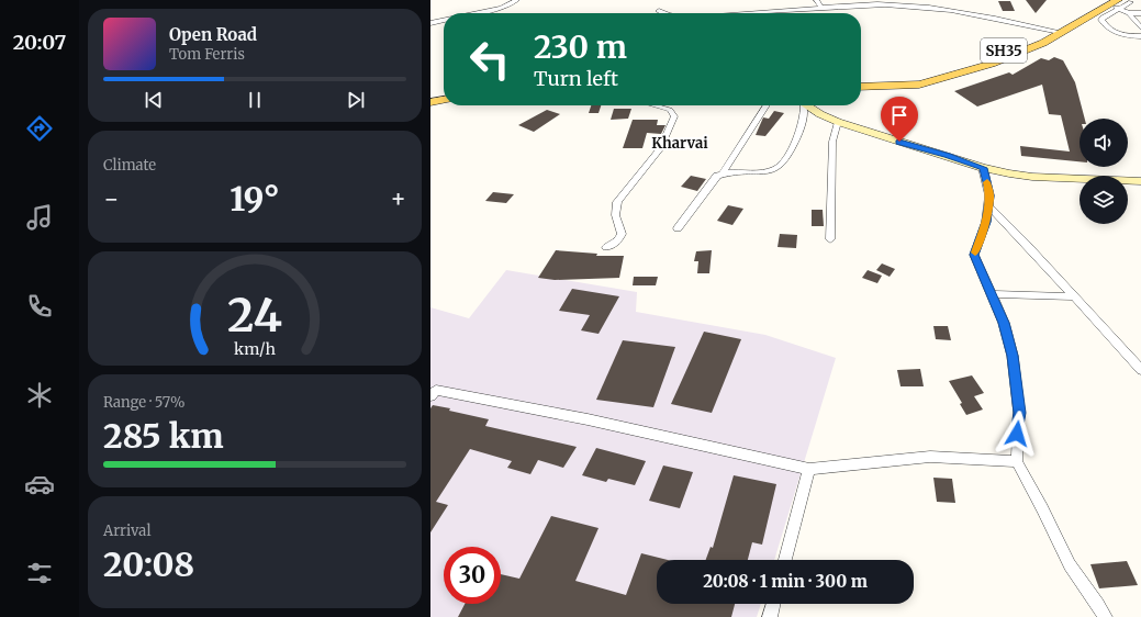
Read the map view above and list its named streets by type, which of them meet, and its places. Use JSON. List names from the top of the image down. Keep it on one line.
{"streets":{"main road":["SH35"]},"districts":["Kharvai"],"page":{"tabs":"20:07","turn":["230 m","Turn left"],"song":["Open Road","Tom Ferris"],"tile":["Climate",["Range · 57%","285 km"],["Arrival","20:08"]],"heat":["−","19°","+"],"limit":"30","trip":"20:08 · 1 min · 300 m","gauge":["24","km/h"]}}
